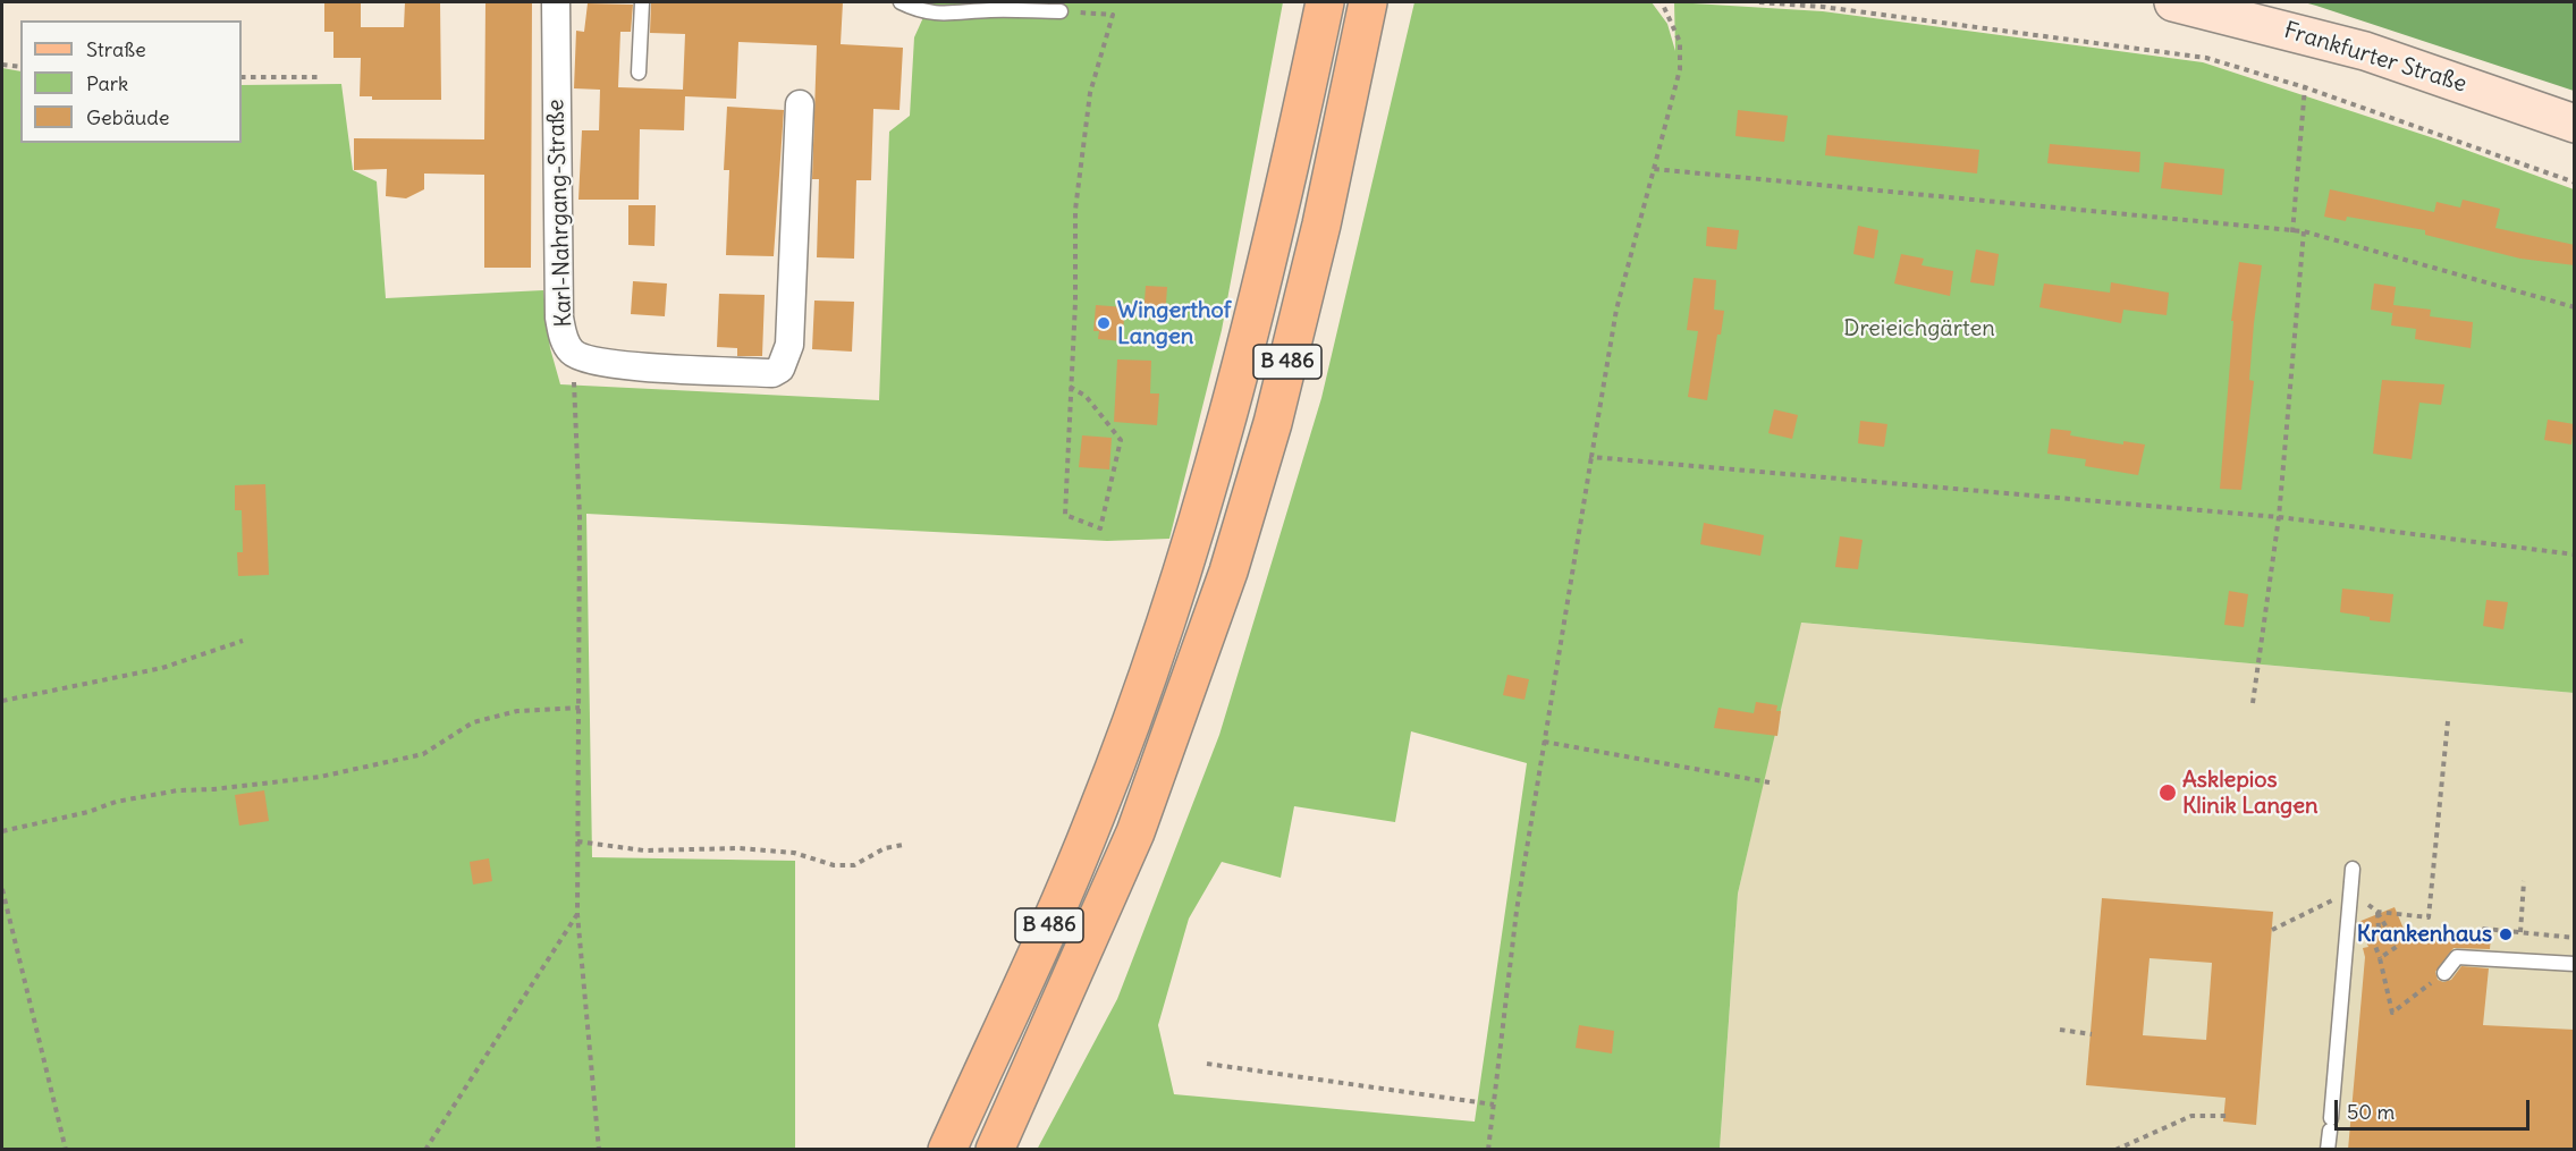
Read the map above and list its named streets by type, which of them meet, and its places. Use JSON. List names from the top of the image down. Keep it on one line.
{"streets":{"main road":["Frankfurter Straße","B 486"],"street":["Karl-Nahrgang-Straße"]},"parks":["Dreieichgärten"],"places":["Wingerthof Langen","Asklepios Klinik Langen","Krankenhaus"],"legend":["Straße","Park","Gebäude"],"scale_bar":"50 m"}
